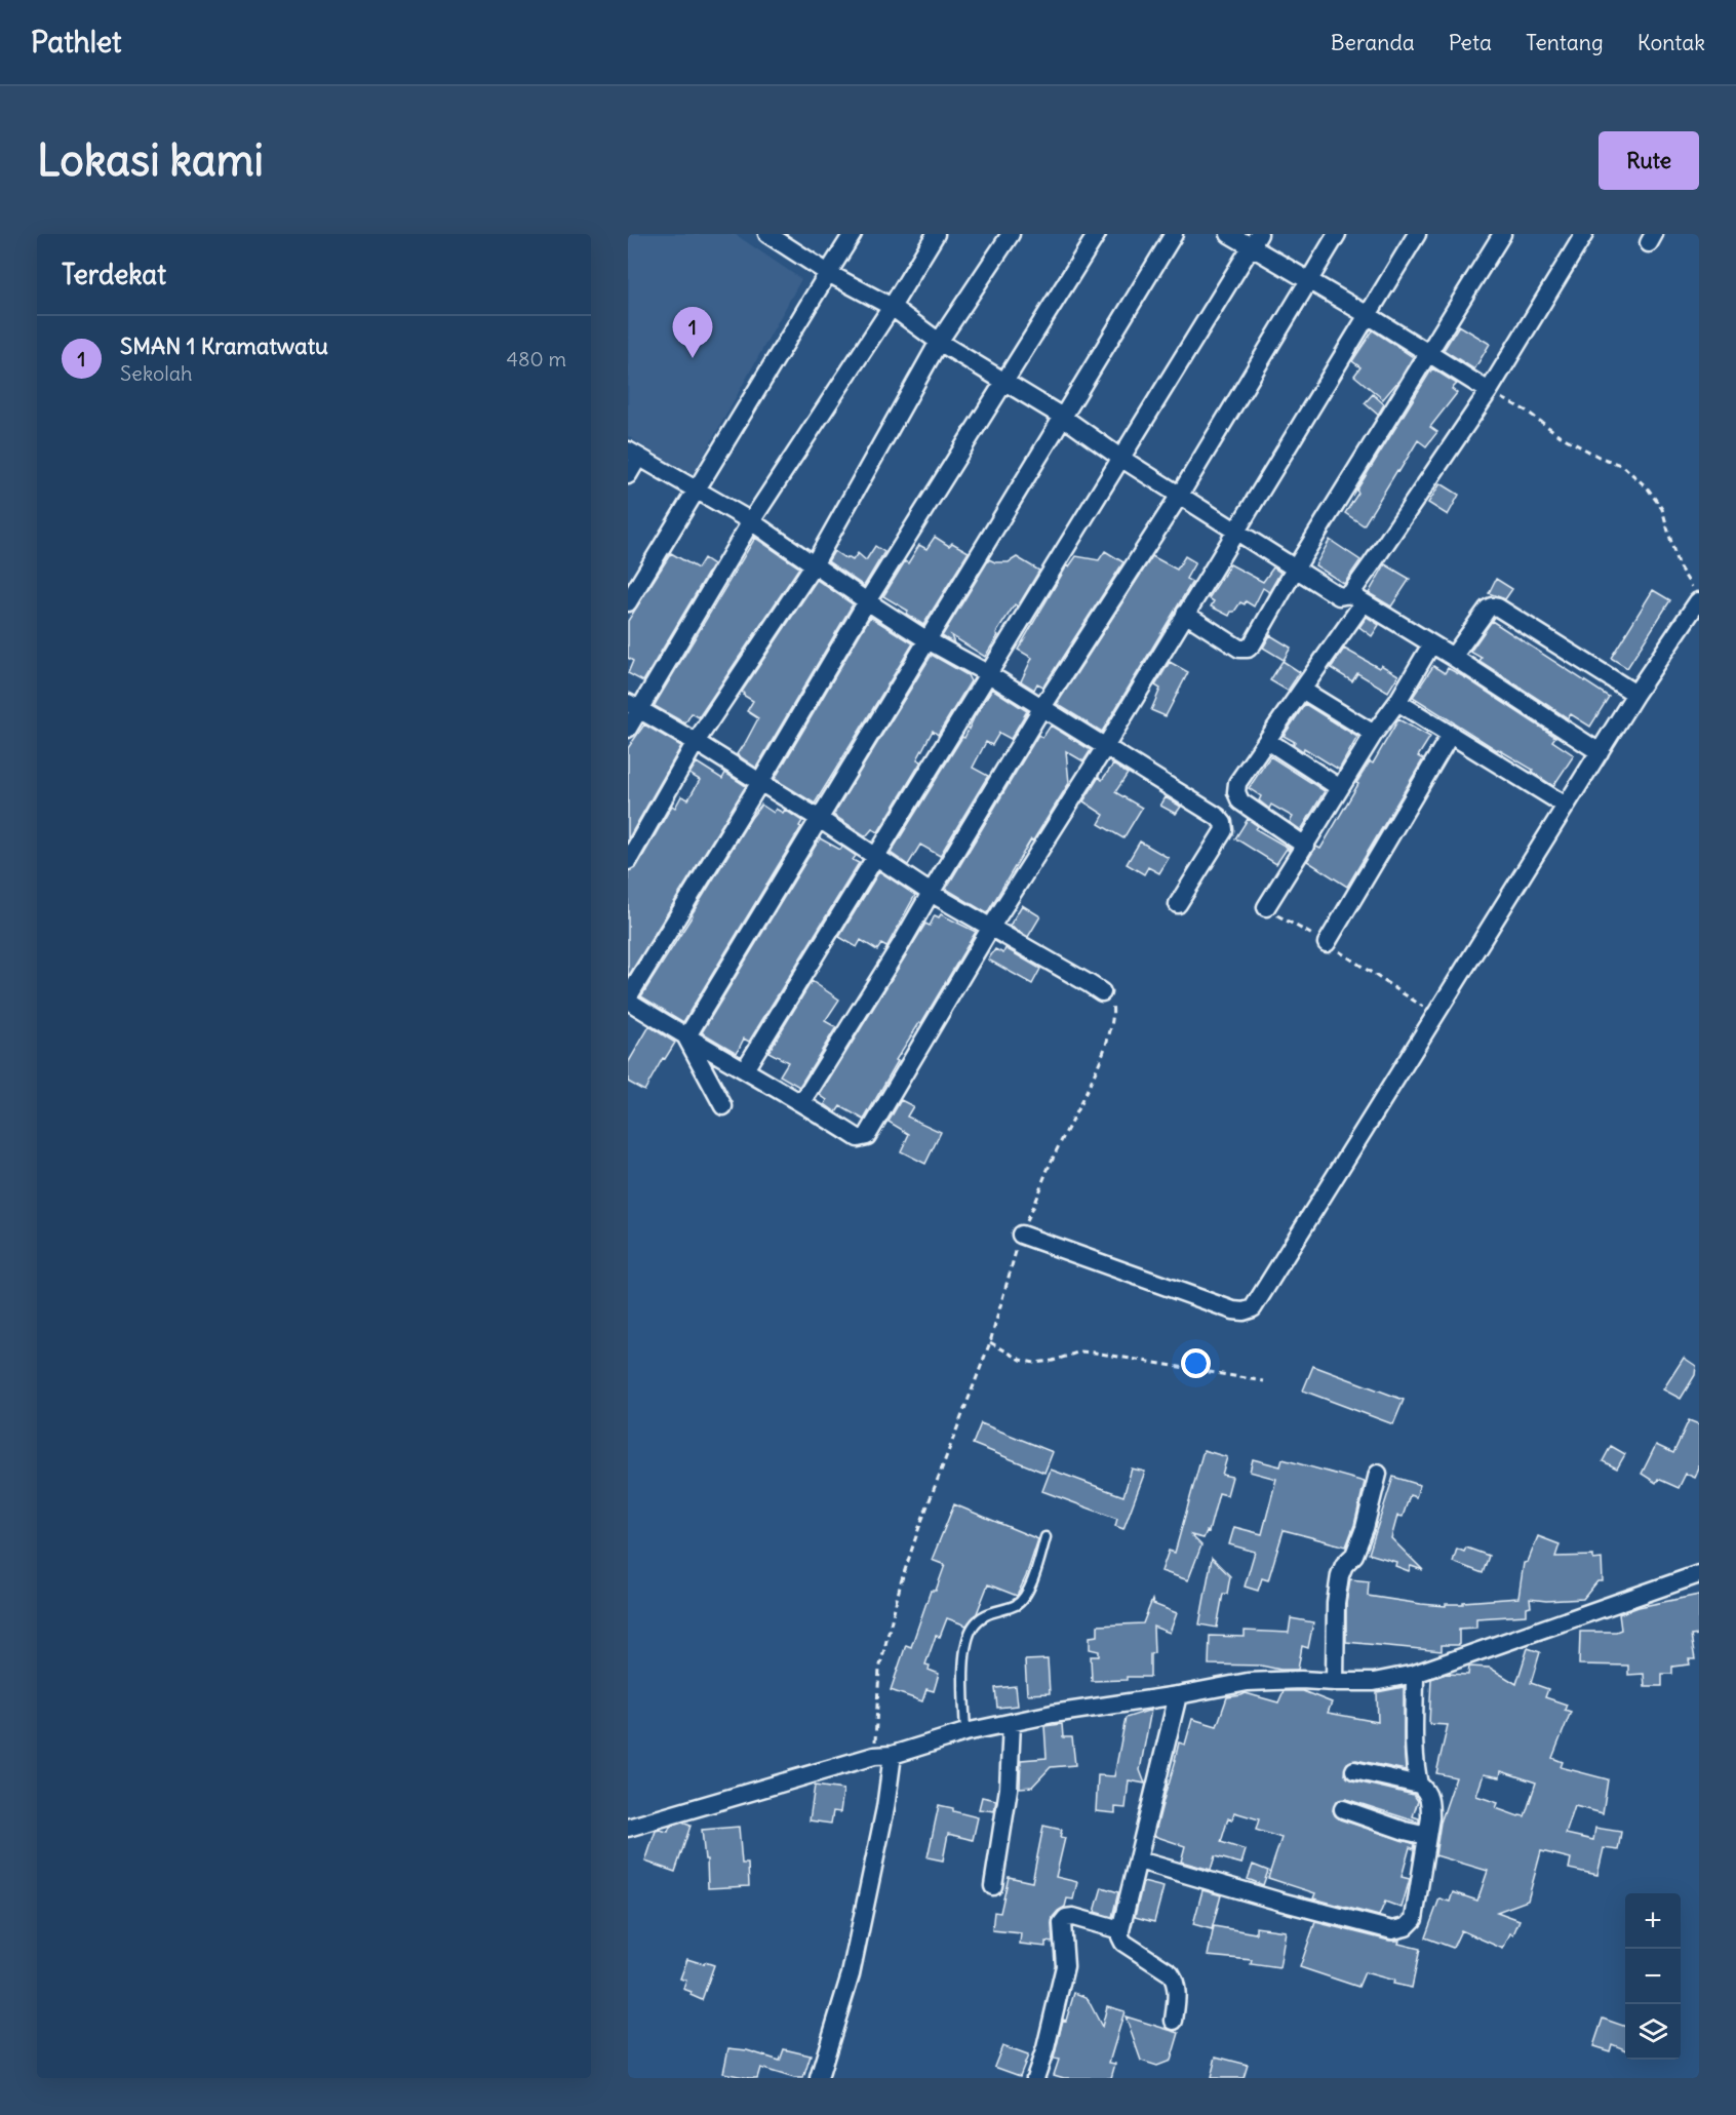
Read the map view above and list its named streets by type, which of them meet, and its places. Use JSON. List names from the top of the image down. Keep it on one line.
{"page":{"header":"Pathlet","nav":["Beranda","Peta","Tentang","Kontak"],"buttons":"Rute","title":"Lokasi kami","heading":"Terdekat","pins":"1","list":[{"mark":"1","name":"SMAN 1 Kramatwatu","note":"Sekolah","value":"480 m"}],"map_buttons":["+","−"]}}
